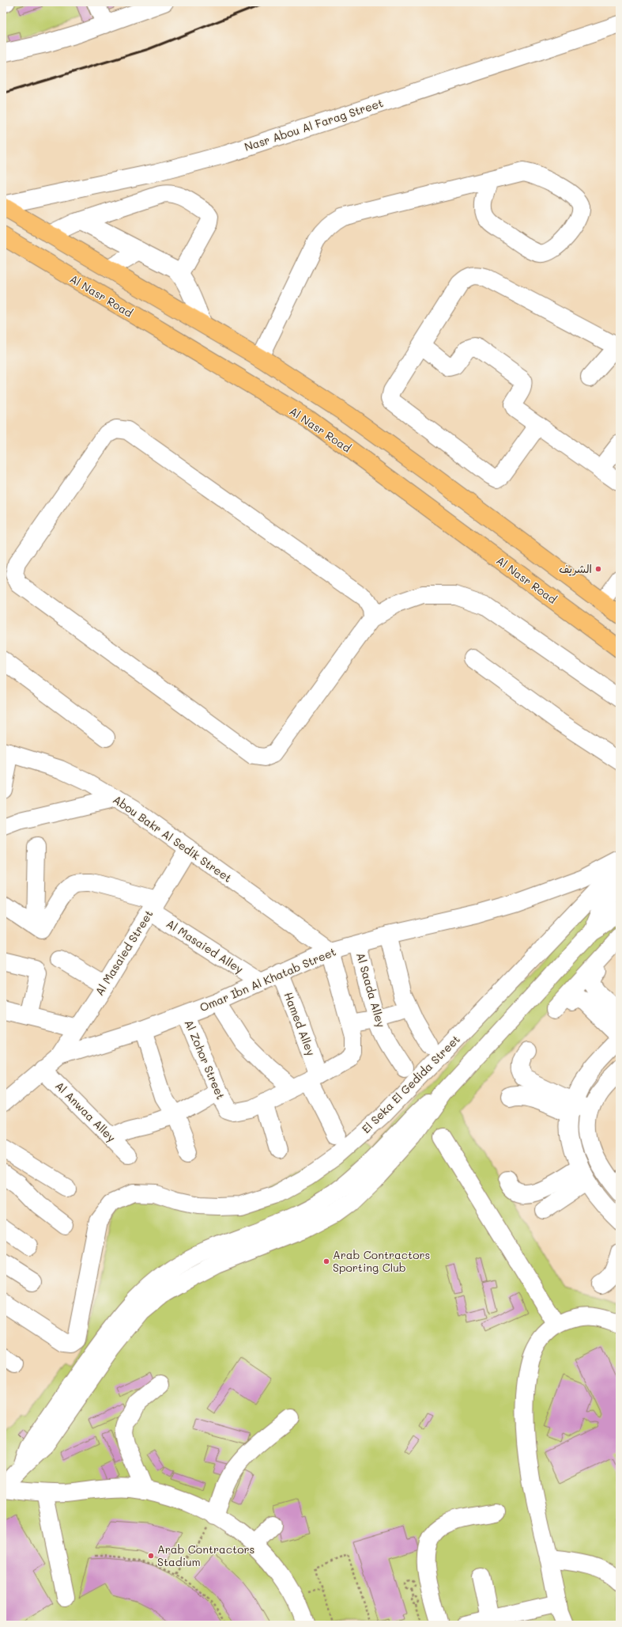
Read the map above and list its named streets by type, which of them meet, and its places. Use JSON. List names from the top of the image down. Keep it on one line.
{"streets":{"highway":["Al Nasr Road"],"street":["Nasr Abou Al Farag Street","Abou Bakr Al Sedik Street","Al Masaied Alley","Al Masaied Street","Omar Ibn Al Khatab Street","Al Saada Alley","Hamed Alley","Al Zohor Street","El Seka El Gedida Street","Al Anwaa Alley"]},"crossings":[["Abou Bakr Al Sedik Street","Al Masaied Street"],["Abou Bakr Al Sedik Street","Omar Ibn Al Khatab Street"],["Abou Bakr Al Sedik Street","Al Zohor Street"],["Al Masaied Alley","Al Masaied Street"],["Al Masaied Alley","Omar Ibn Al Khatab Street"],["Al Masaied Street","Omar Ibn Al Khatab Street"],["Omar Ibn Al Khatab Street","Al Saada Alley"],["Omar Ibn Al Khatab Street","Hamed Alley"],["Omar Ibn Al Khatab Street","Al Zohor Street"],["Omar Ibn Al Khatab Street","Al Anwaa Alley"],["Hamed Alley","Al Zohor Street"]],"places":["الشريف","Arab Contractors Sporting Club","Arab Contractors Stadium"]}
